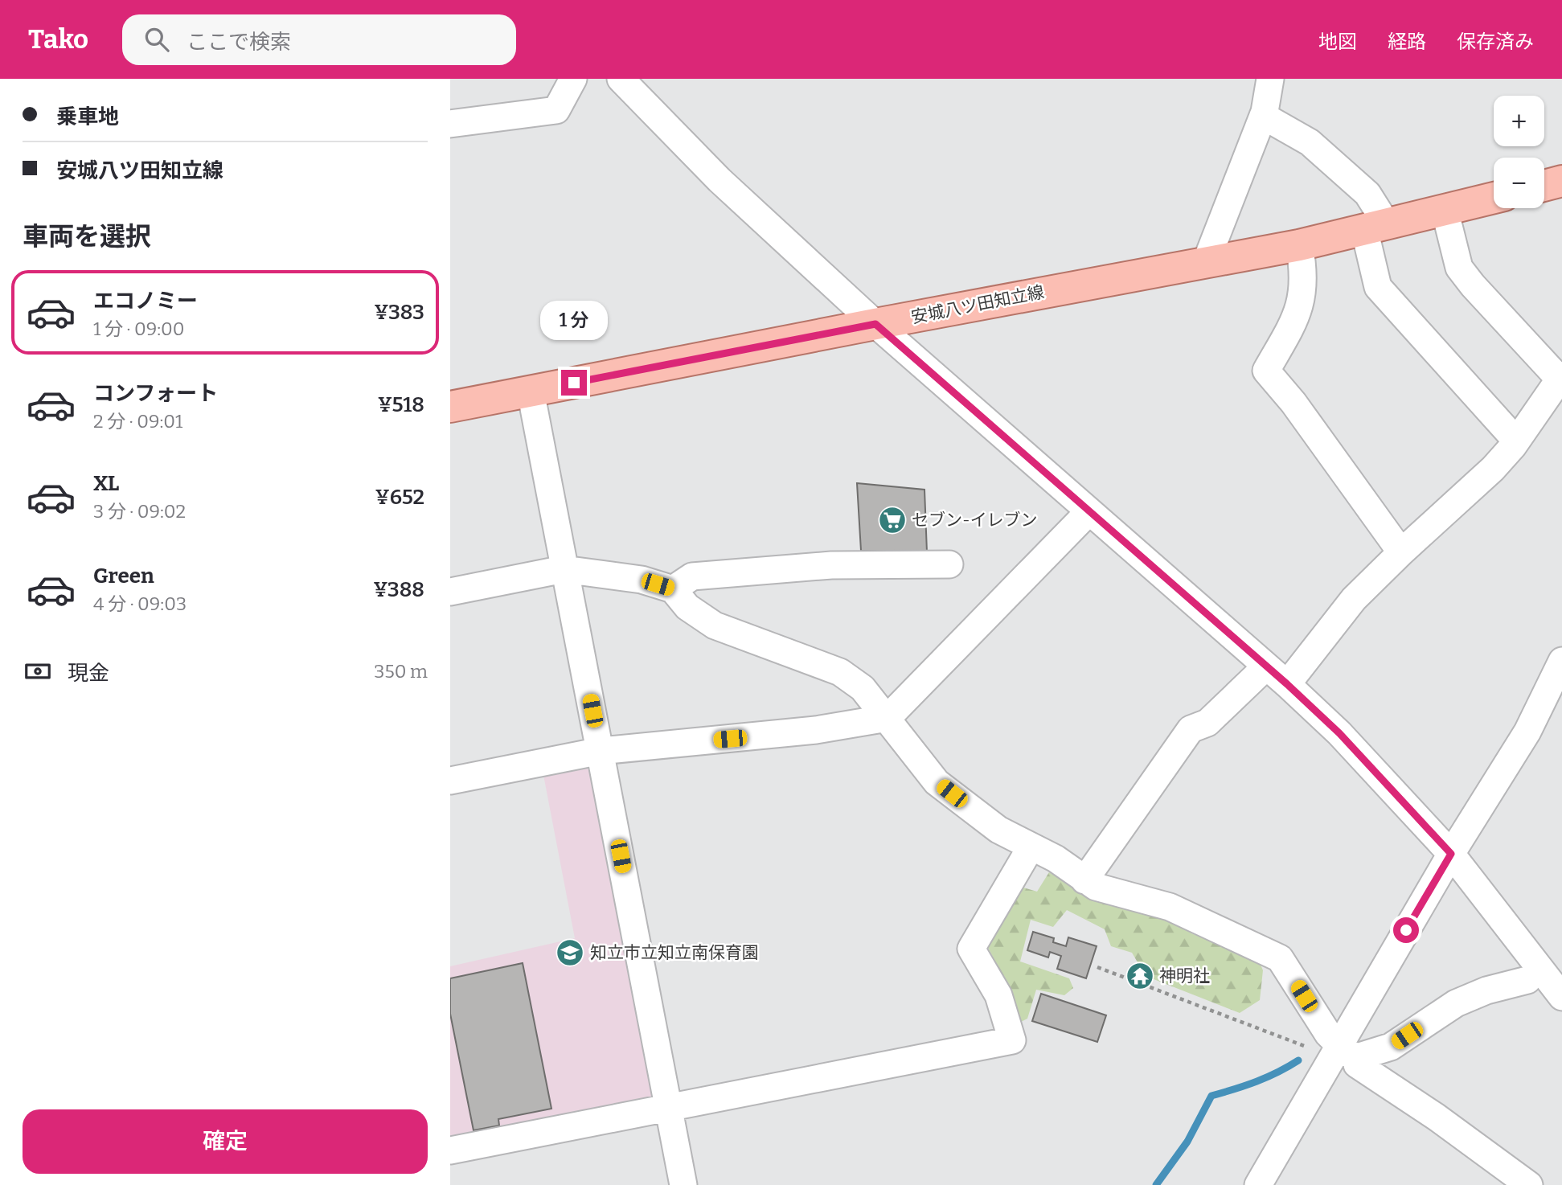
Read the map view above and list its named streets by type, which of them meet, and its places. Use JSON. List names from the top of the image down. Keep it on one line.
{"streets":{"main road":["安城八ツ田知立線"]},"places":{"supermarket":["セブン-イレブン"],"school or university":["知立市立知立南保育園"],"temple":["神明社"]},"page":{"header":"Tako","search":"ここで検索","nav":["地図","経路","保存済み"],"banner":["乗車地","安城八ツ田知立線"],"map_buttons":["+","−"],"heading":"車両を選択","list":[{"name":"エコノミー","note":"1 分 · 09:00","value":"¥383"},{"name":"コンフォート","note":"2 分 · 09:01","value":"¥518"},{"name":"XL","note":"3 分 · 09:02","value":"¥652"},{"name":"Green","note":"4 分 · 09:03","value":"¥388"}],"bubble":"1 分","pay":["現金","350 m"],"buttons":"確定"}}
